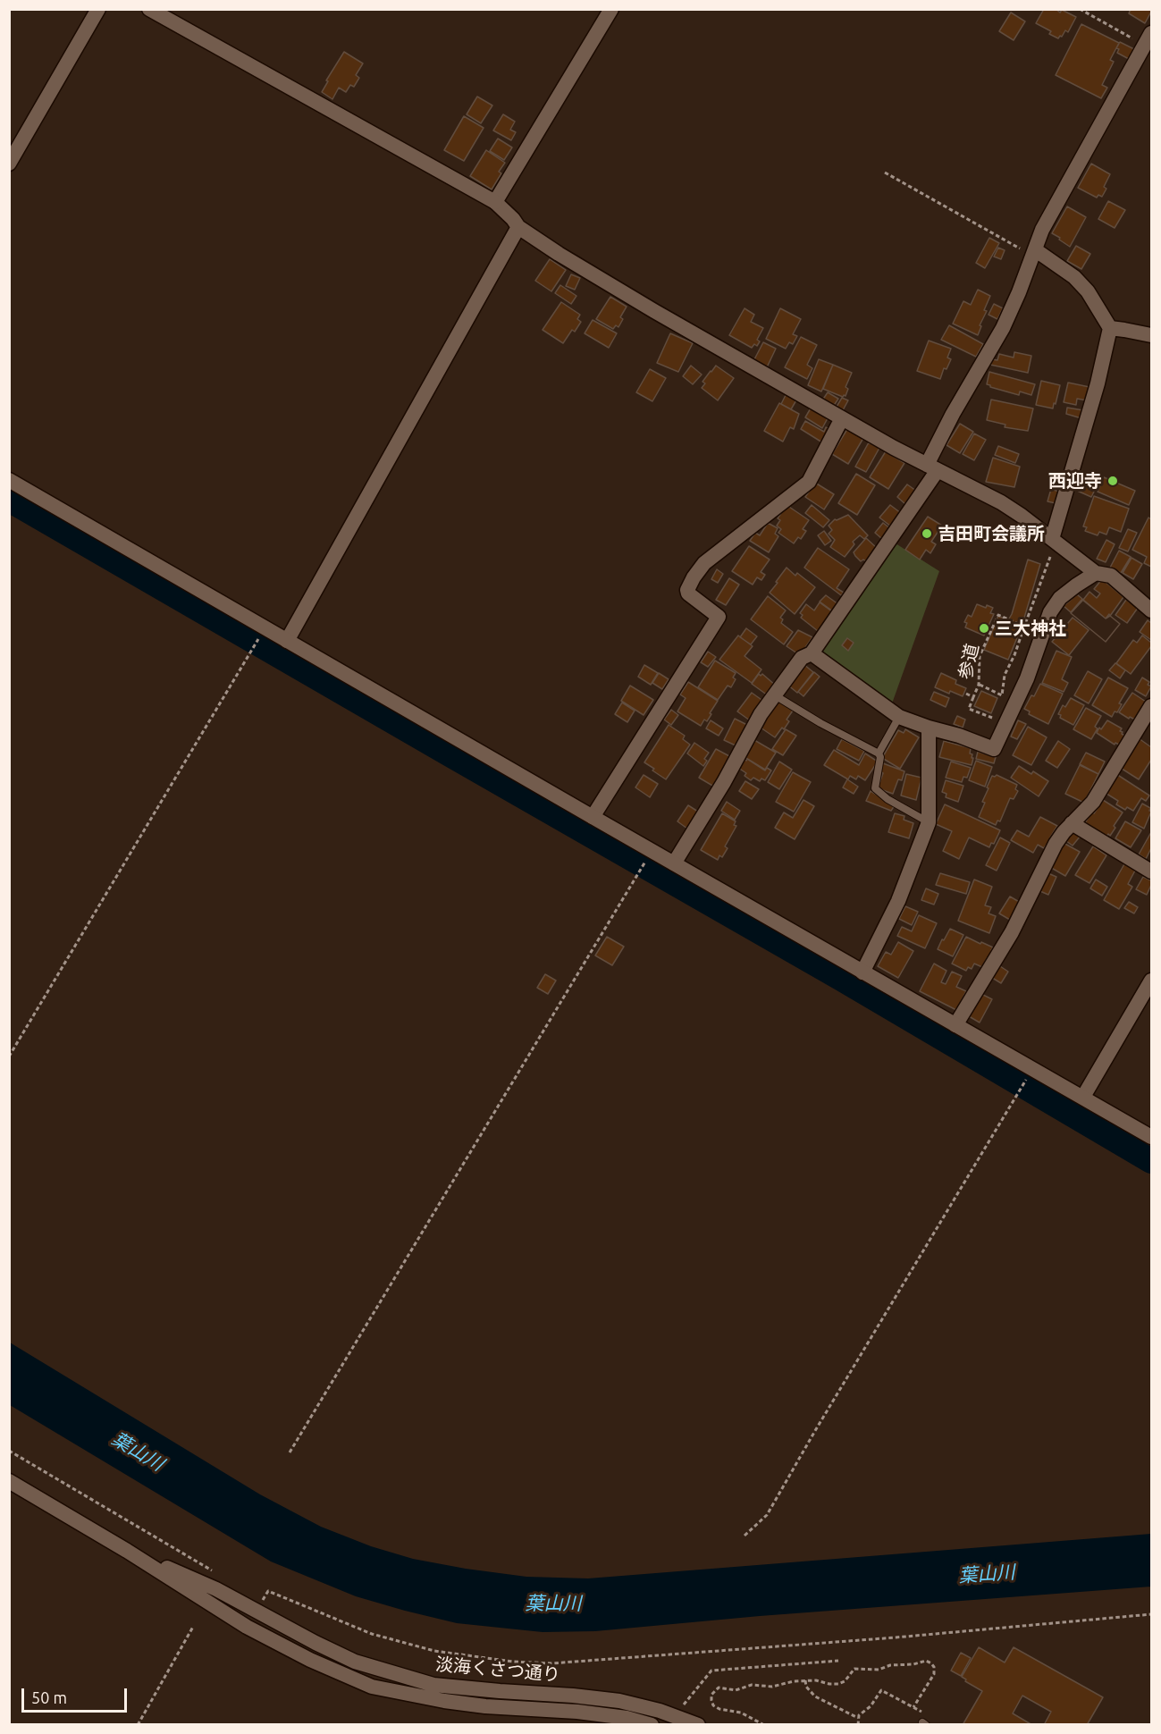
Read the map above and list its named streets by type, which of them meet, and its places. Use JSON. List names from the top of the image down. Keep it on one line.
{"streets":{"street":["淡海くさつ通り"],"path":["参道"]},"water":["葉山川"],"places":["西迎寺","吉田町会議所","三大神社"],"scale_bar":"50 m"}
